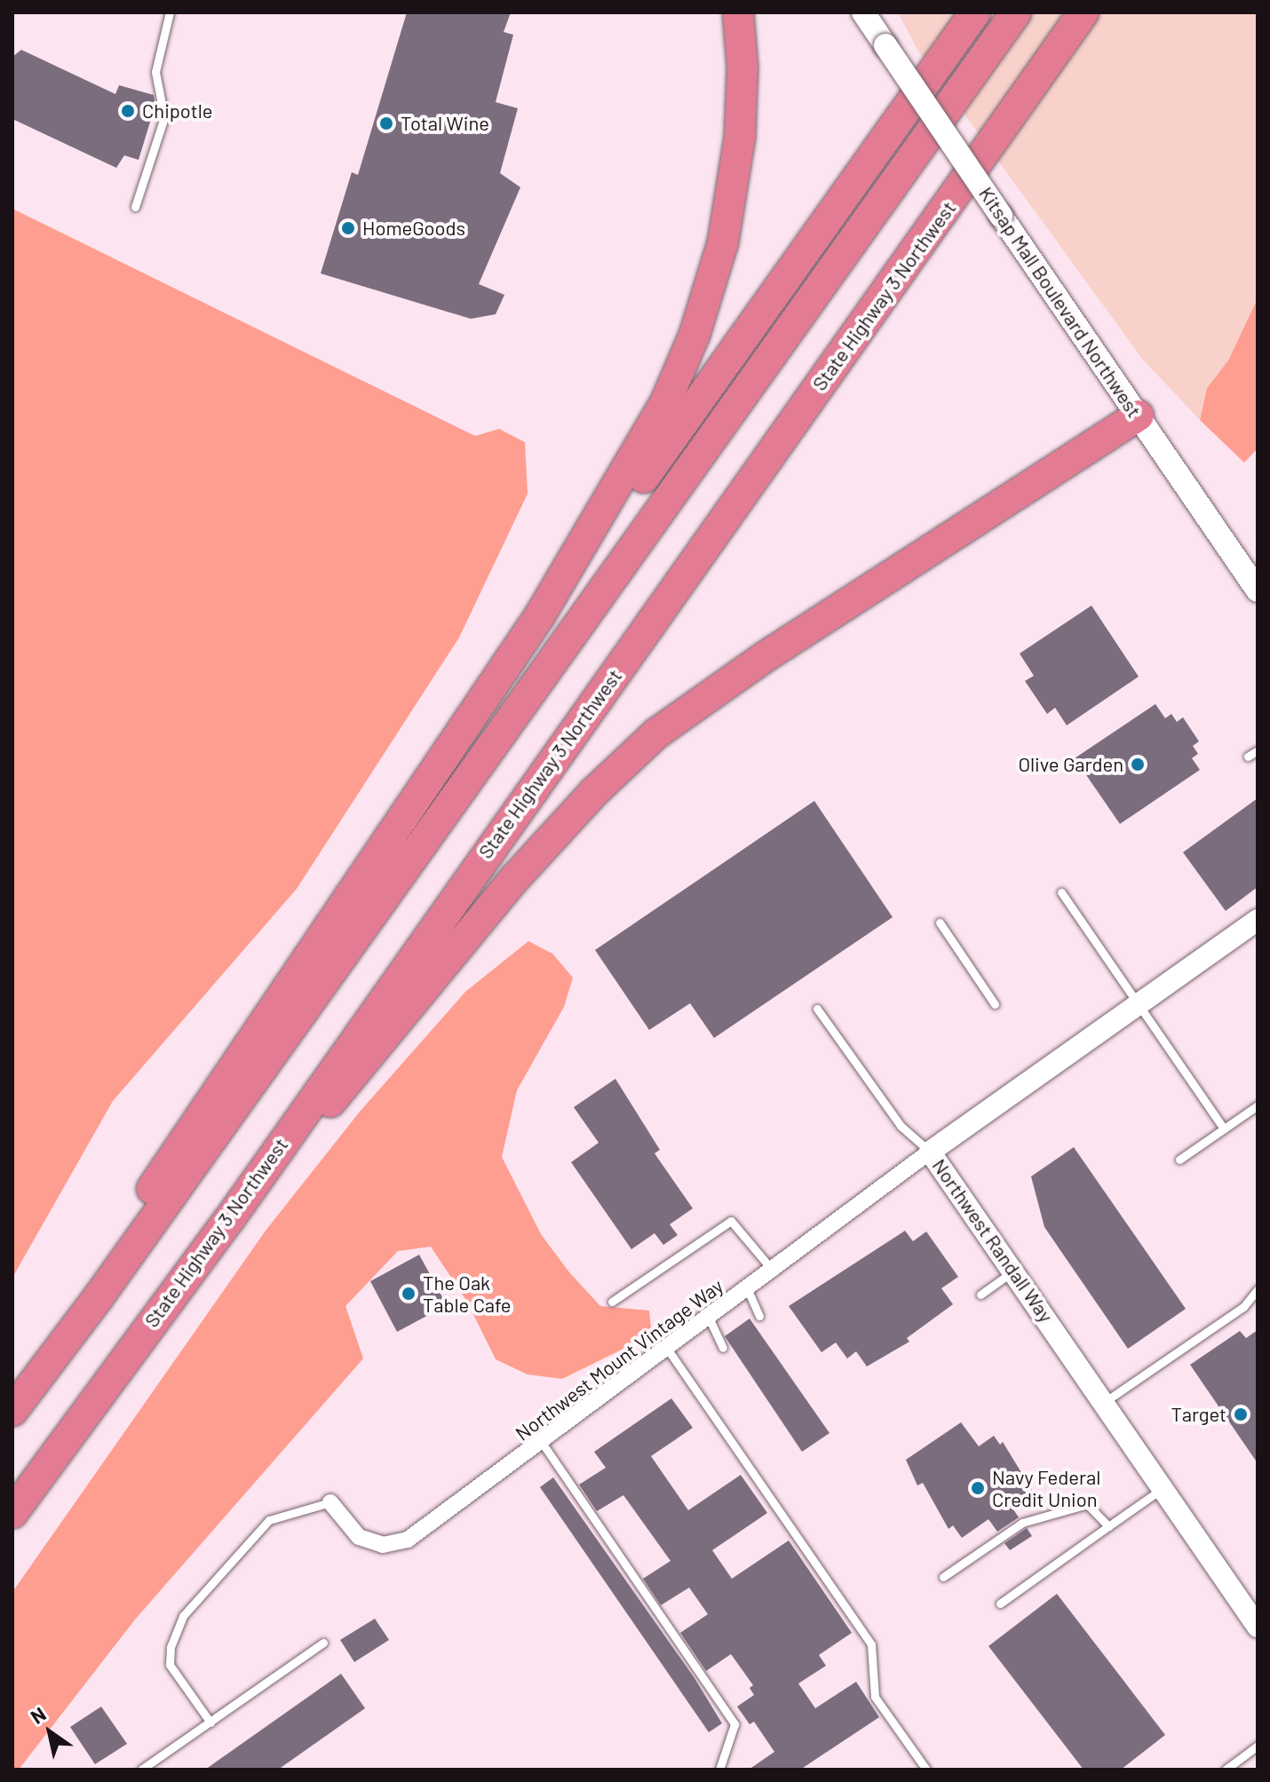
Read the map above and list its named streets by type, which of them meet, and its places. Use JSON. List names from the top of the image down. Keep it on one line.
{"streets":{"highway":["State Highway 3 Northwest"],"main road":["Kitsap Mall Boulevard Northwest"],"street":["Northwest Randall Way","Northwest Mount Vintage Way"]},"crossings":[["Northwest Randall Way","Northwest Mount Vintage Way"]],"places":["Chipotle","Total Wine","HomeGoods","Olive Garden","The Oak Table Cafe","Target","Navy Federal Credit Union"],"north":"top left"}
